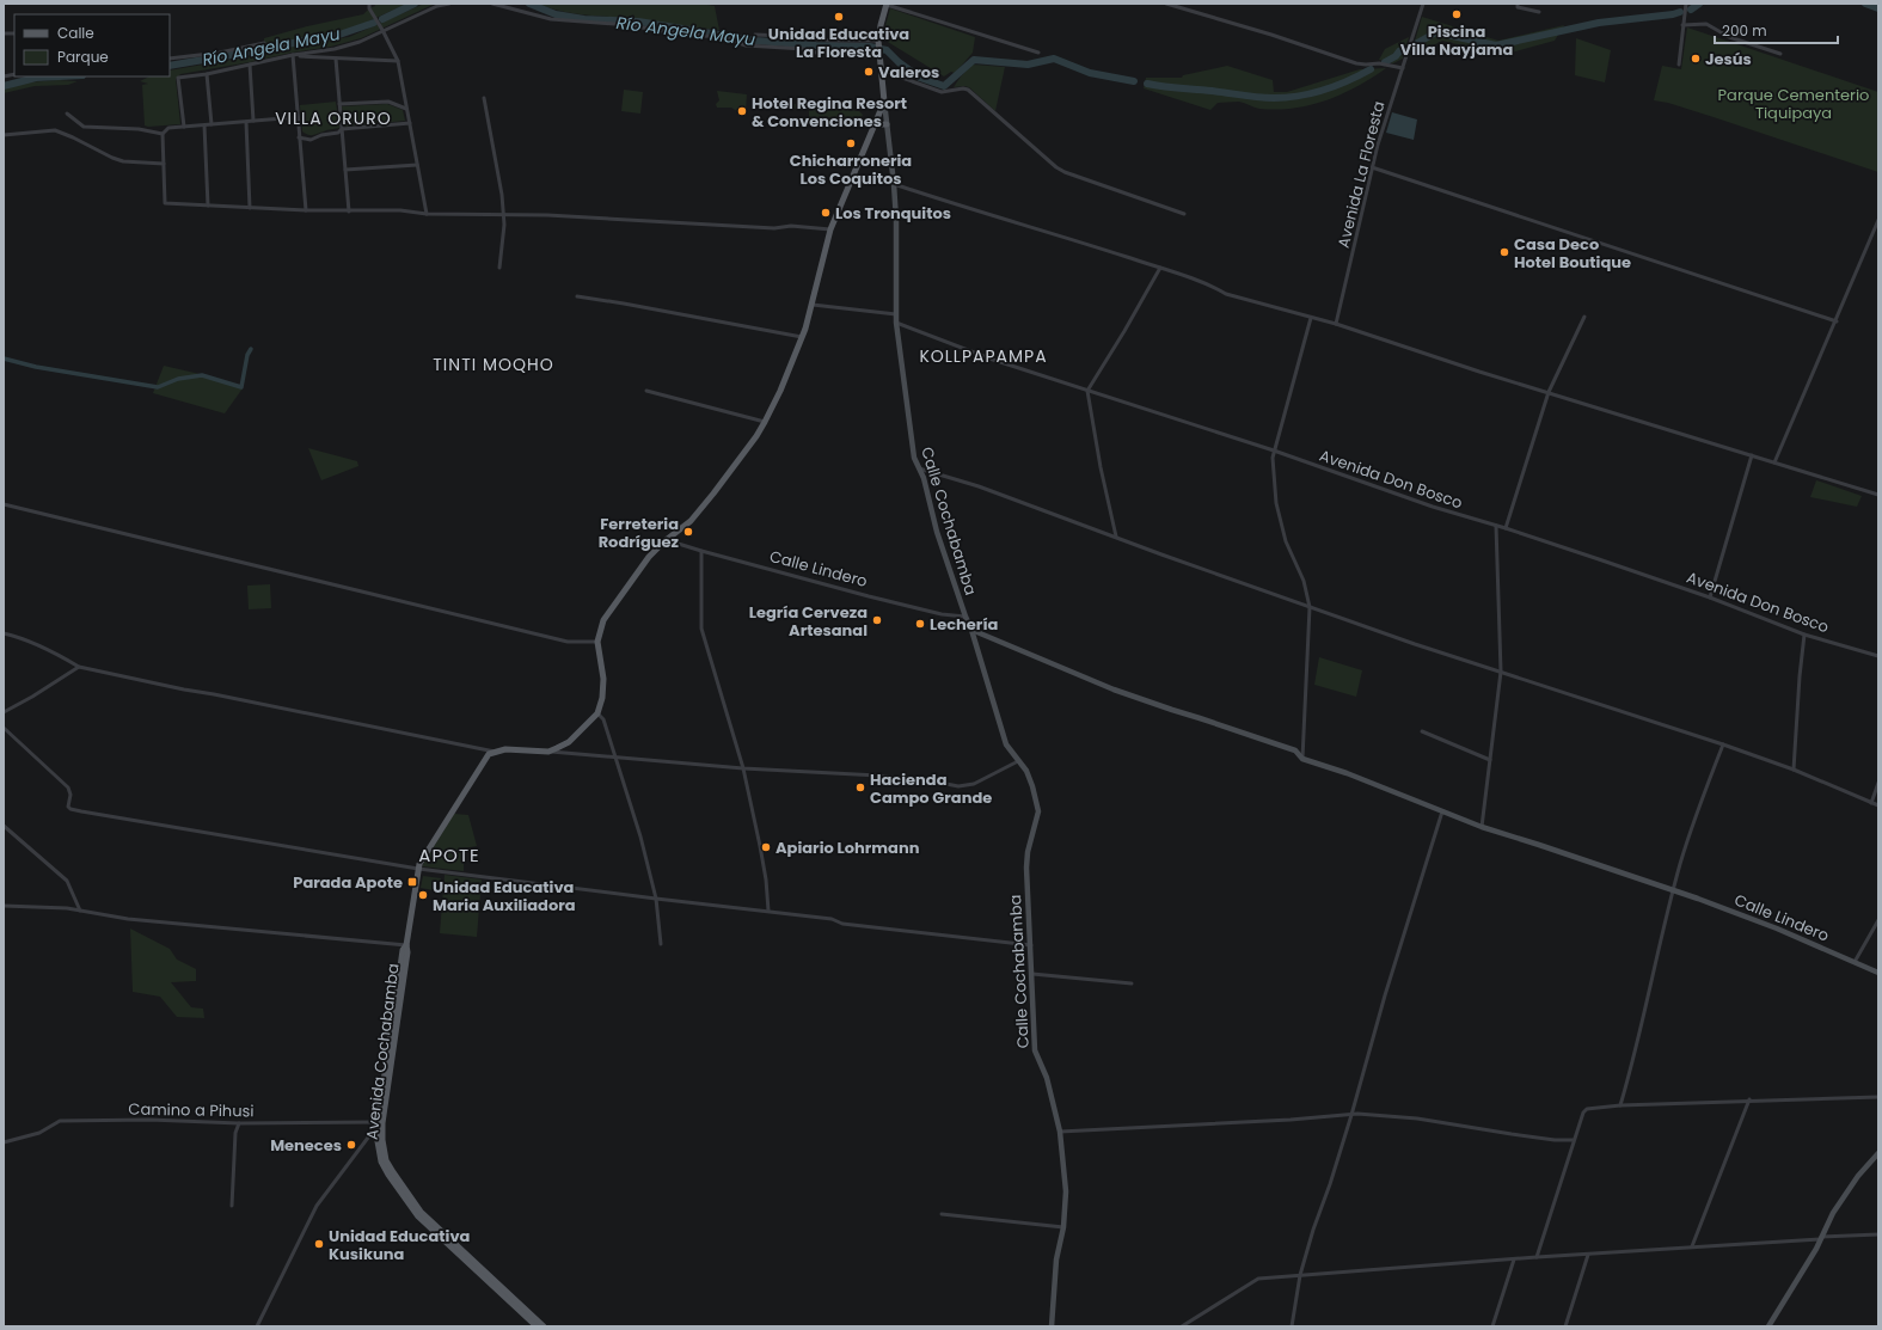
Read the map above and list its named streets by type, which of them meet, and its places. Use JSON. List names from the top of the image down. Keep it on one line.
{"streets":{"main road":["Calle Cochabamba","Avenida Cochabamba"],"street":["Avenida La Floresta","Avenida Don Bosco","Calle Lindero","Camino a Pihusi"]},"crossings":[["Avenida Don Bosco","Calle Cochabamba"],["Calle Cochabamba","Calle Lindero"],["Avenida Cochabamba","Camino a Pihusi"]],"districts":["VILLA ORURO","KOLLPAPAMPA","TINTI MOQHO","APOTE"],"water":["Río Angela Mayu"],"parks":["Parque Cementerio Tiquipaya"],"places":{"other":["Piscina Villa Nayjama","Unidad Educativa La Floresta","Jesús","Valeros","Hotel Regina Resort & Convenciones","Chicharroneria Los Coquitos","Los Tronquitos","Casa Deco Hotel Boutique","Ferreteria Rodríguez","Legría Cerveza Artesanal","Lechería","Hacienda Campo Grande","Apiario Lohrmann","Unidad Educativa Maria Auxiliadora","Meneces","Unidad Educativa Kusikuna"],"transit":["Parada Apote"]},"legend":["Calle","Parque"],"scale_bar":"200 m"}
